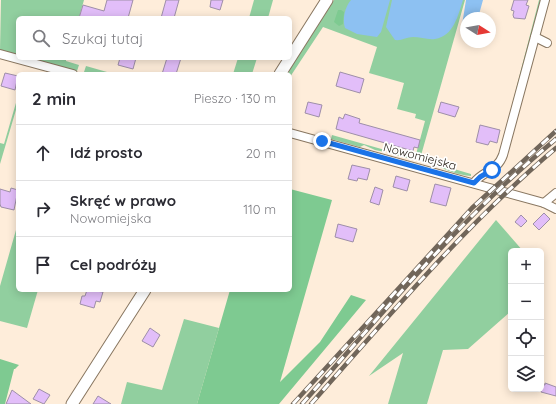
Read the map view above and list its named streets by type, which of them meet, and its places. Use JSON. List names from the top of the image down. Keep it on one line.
{"streets":{"street":["Nowomiejska"]},"north":"right","page":{"search":"Szukaj tutaj","heading":["2 min","Pieszo · 130 m"],"list":[["Idź prosto","20 m"],["Skręć w prawo","Nowomiejska","110 m"],"Cel podróży"],"map_buttons":["+","−"]}}
